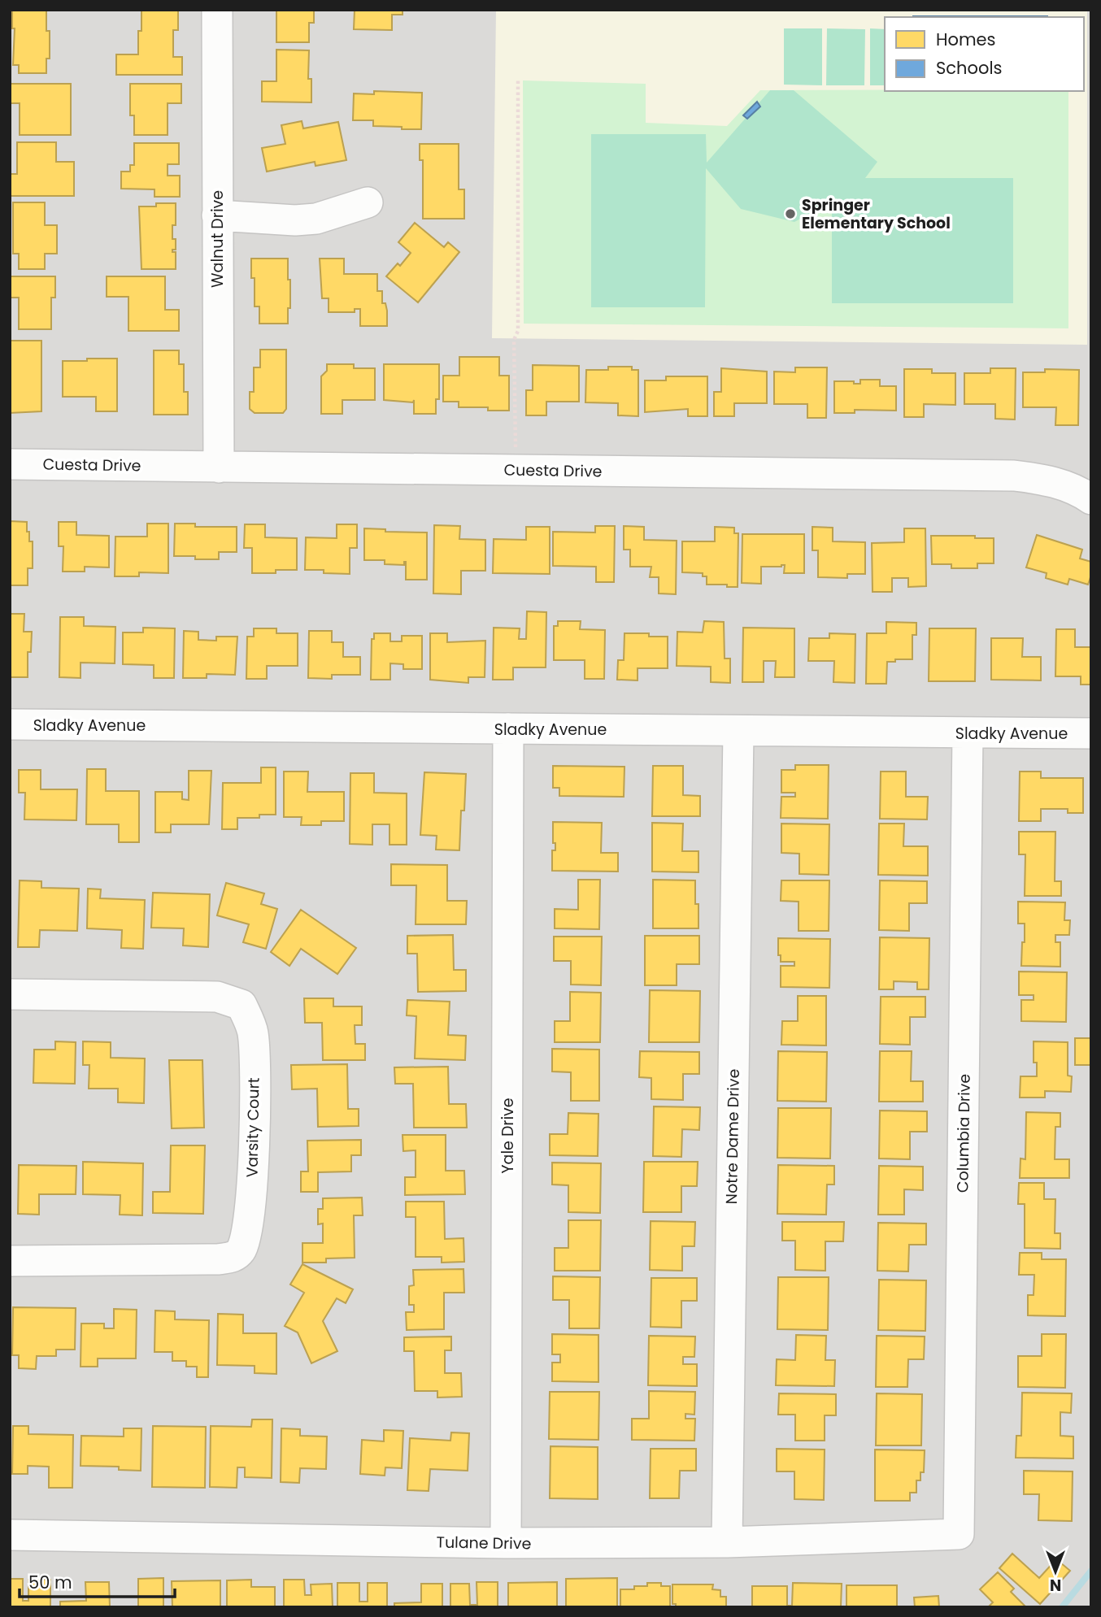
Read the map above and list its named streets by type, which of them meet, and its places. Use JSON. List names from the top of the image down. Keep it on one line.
{"streets":{"street":["Walnut Drive","Cuesta Drive","Sladky Avenue","Varsity Court","Columbia Drive","Yale Drive","Notre Dame Drive","Tulane Drive"]},"crossings":[["Walnut Drive","Cuesta Drive"],["Sladky Avenue","Columbia Drive"],["Sladky Avenue","Yale Drive"],["Sladky Avenue","Notre Dame Drive"],["Columbia Drive","Tulane Drive"],["Yale Drive","Tulane Drive"],["Notre Dame Drive","Tulane Drive"]],"places":["Springer Elementary School"],"legend":["Homes","Schools"],"scale_bar":"50 m","north":"bottom"}
